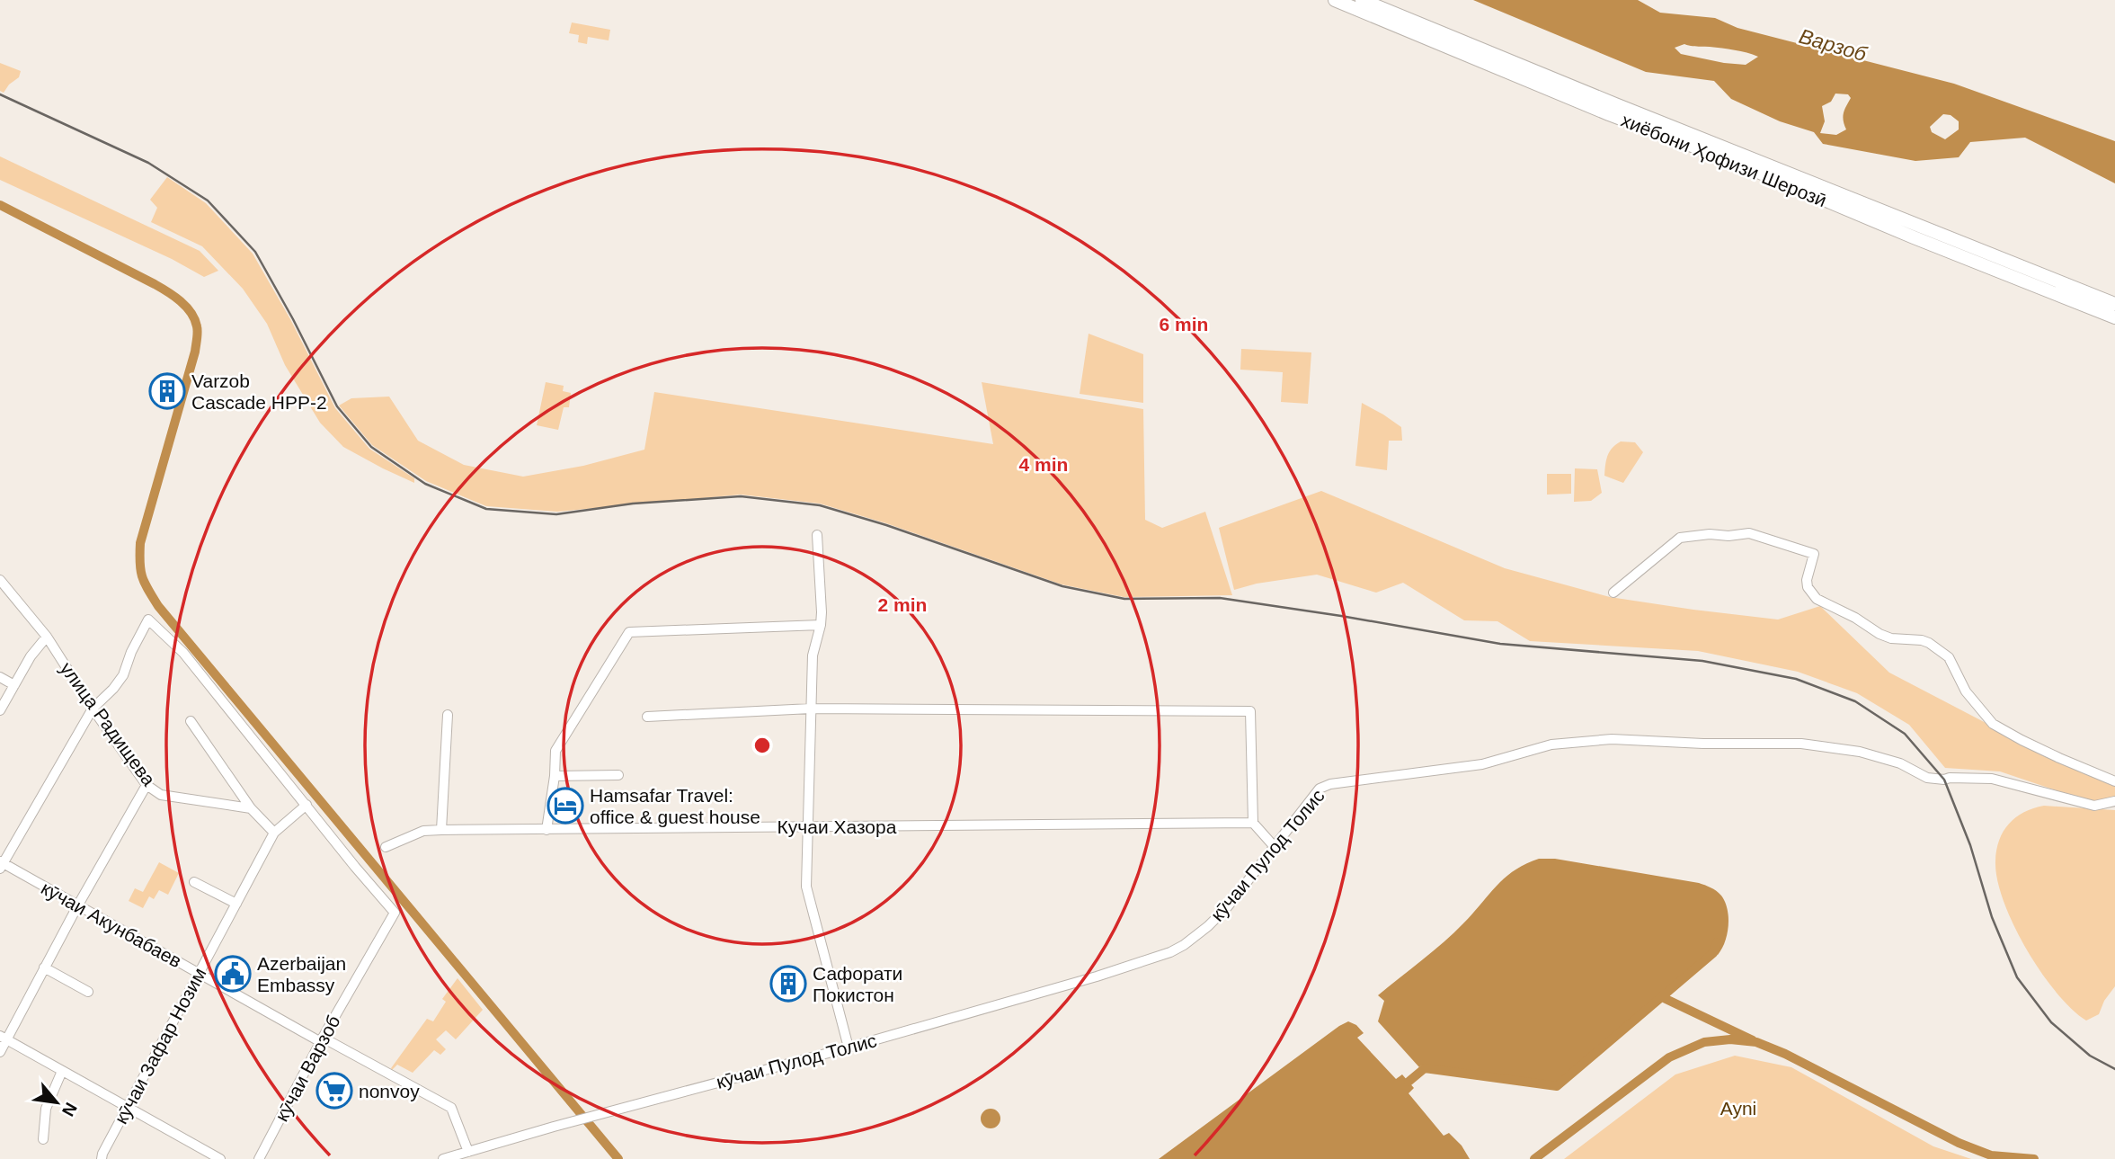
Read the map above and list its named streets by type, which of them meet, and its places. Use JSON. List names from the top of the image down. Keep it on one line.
{"streets":{"main road":["хиёбони Ҳофизи Шерозӣ"],"street":["улица Радищева","Кучаи Хазора","кӯчаи Пулод Толис","кӯчаи Акунбабаев","кӯчаи Зафар Нозим","кӯчаи Варзоб"]},"crossings":[["кӯчаи Пулод Толис","кӯчаи Акунбабаев"],["кӯчаи Акунбабаев","кӯчаи Зафар Нозим"],["кӯчаи Акунбабаев","кӯчаи Варзоб"]],"water":["Варзоб"],"parks":["Ayni"],"places":{"building":["Varzob Cascade HPP-2","Сафорати Покистон"],"hotel":["Hamsafar Travel: office & guest house"],"public building":["Azerbaijan Embassy"],"supermarket":["nonvoy"]},"north":"bottom right","rings":["6 min","4 min","2 min"]}
